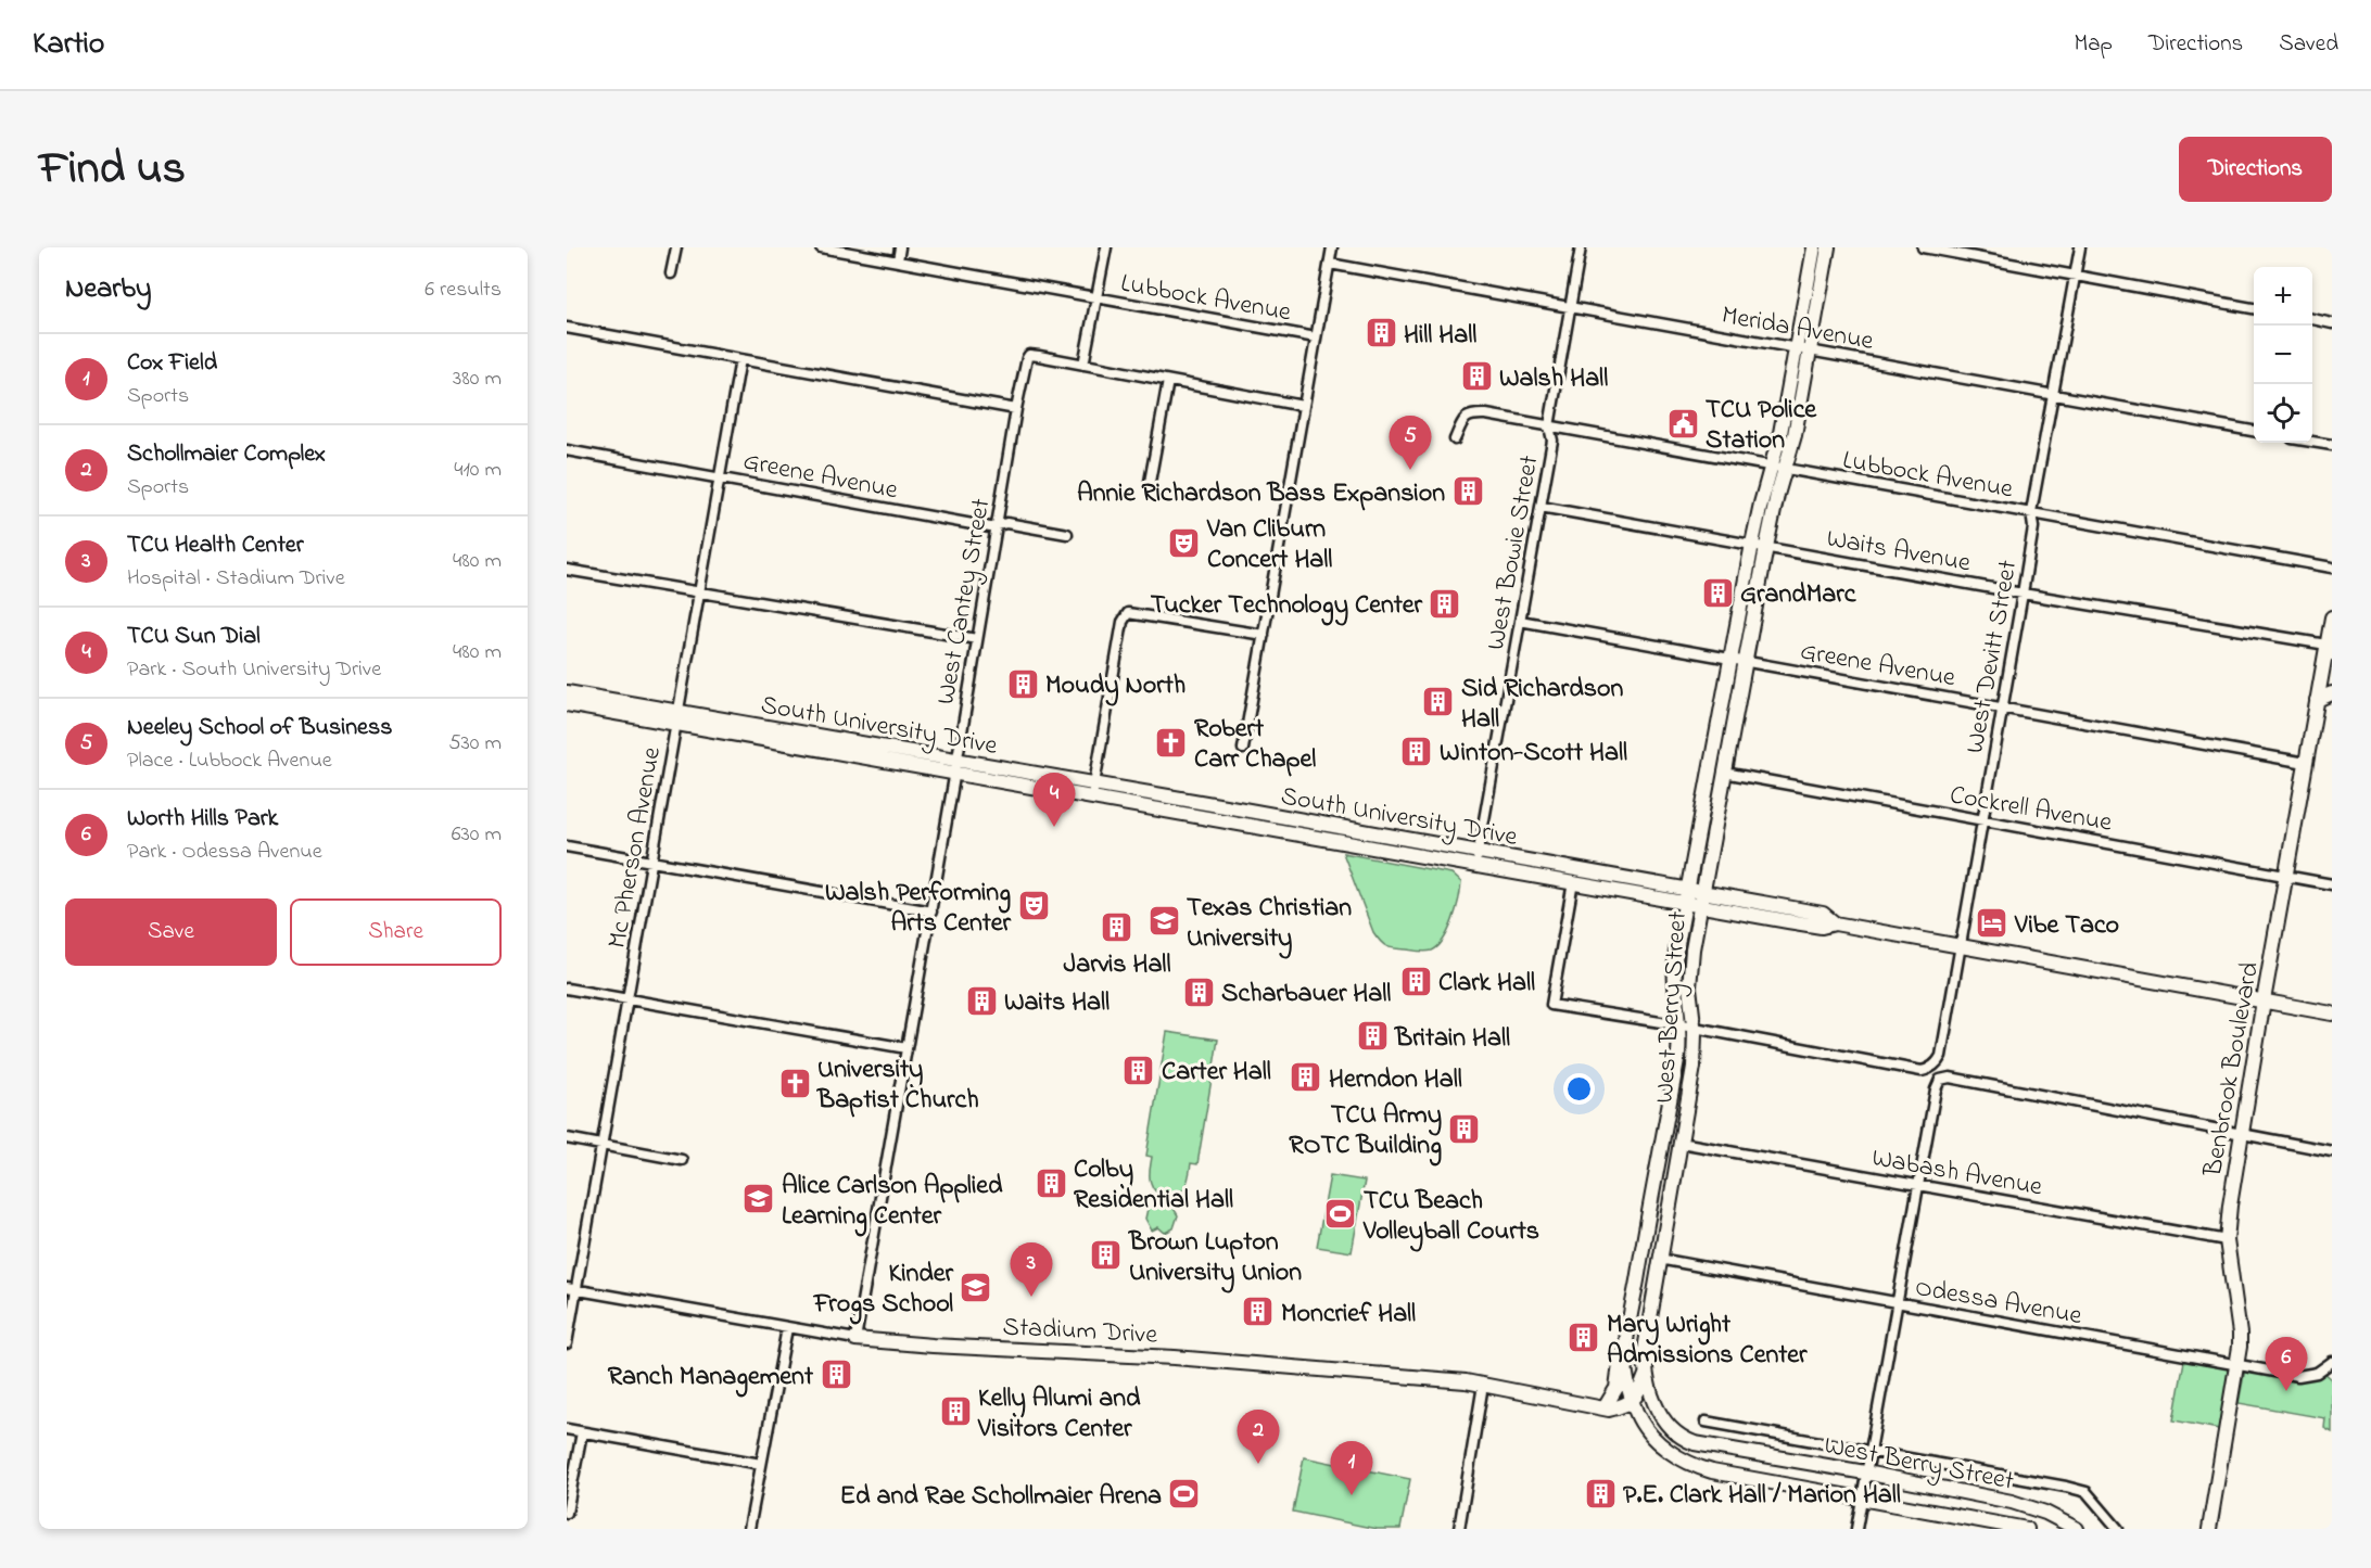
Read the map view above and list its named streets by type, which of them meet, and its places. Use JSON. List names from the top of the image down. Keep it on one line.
{"streets":{"main road":["South University Drive","West Berry Street","Benbrook Boulevard","Stadium Drive"],"street":["Lubbock Avenue","Merida Avenue","Greene Avenue","Waits Avenue","West Bowie Street","West Cantey Street","West Devitt Street","Cockrell Avenue","Mc Pherson Avenue","Wabash Avenue","Odessa Avenue"]},"crossings":[["Lubbock Avenue","West Bowie Street"],["Lubbock Avenue","West Devitt Street"],["Lubbock Avenue","West Berry Street"],["Merida Avenue","West Bowie Street"],["Merida Avenue","West Devitt Street"],["Merida Avenue","West Berry Street"],["Greene Avenue","West Bowie Street"],["Greene Avenue","West Cantey Street"],["Greene Avenue","West Devitt Street"],["Greene Avenue","Mc Pherson Avenue"],["Greene Avenue","West Berry Street"],["Greene Avenue","Benbrook Boulevard"],["Waits Avenue","West Bowie Street"],["Waits Avenue","West Devitt Street"],["Waits Avenue","West Berry Street"],["Waits Avenue","Benbrook Boulevard"],["West Bowie Street","South University Drive"],["West Cantey Street","South University Drive"],["West Cantey Street","Stadium Drive"],["West Devitt Street","South University Drive"],["West Devitt Street","Cockrell Avenue"],["West Devitt Street","West Berry Street"],["South University Drive","Mc Pherson Avenue"],["South University Drive","West Berry Street"],["South University Drive","Benbrook Boulevard"],["Cockrell Avenue","West Berry Street"],["Cockrell Avenue","Benbrook Boulevard"],["Mc Pherson Avenue","Stadium Drive"],["West Berry Street","Wabash Avenue"],["West Berry Street","Odessa Avenue"],["West Berry Street","Stadium Drive"],["Benbrook Boulevard","Wabash Avenue"],["Benbrook Boulevard","Odessa Avenue"]],"places":{"building":["Hill Hall","Walsh Hall","Annie Richardson Bass Expansion","GrandMarc","Tucker Technology Center","Moudy North","Sid Richardson Hall","Winton-Scott Hall","Jarvis Hall","Clark Hall","Scharbauer Hall","Waits Hall","Britain Hall","Carter Hall","Herndon Hall","TCU Army ROTC Building","Colby Residential Hall","Brown Lupton University Union","Moncrief Hall","Mary Wright Admissions Center","Ranch Management","Kelly Alumi and Visitors Center","P.E. Clark Hall / Marion Hall"],"public building":["TCU Police Station"],"theatre":["Van Cliburn Concert Hall","Walsh Performing Arts Center"],"church":["Robert Carr Chapel","University Baptist Church"],"school or university":["Texas Christian University","Alice Carlson Applied Learning Center","Kinder Frogs School"],"hotel":["Vibe Taco"],"sports":["TCU Beach Volleyball Courts","Ed and Rae Schollmaier Arena"]},"page":{"header":"Kartio","nav":["Map","Directions","Saved"],"title":"Find us","buttons":["Directions",["Save","Share"]],"heading":["Nearby","6 results"],"map_buttons":["+","−"],"list":[{"mark":"1","name":"Cox Field","note":"Sports","value":"380 m"},{"mark":"2","name":"Schollmaier Complex","note":"Sports","value":"410 m"},{"mark":"3","name":"TCU Health Center","note":"Hospital · Stadium Drive","value":"480 m"},{"mark":"4","name":"TCU Sun Dial","note":"Park · South University Drive","value":"480 m"},{"mark":"5","name":"Neeley School of Business","note":"Place · Lubbock Avenue","value":"530 m"},{"mark":"6","name":"Worth Hills Park","note":"Park · Odessa Avenue","value":"630 m"}],"pins":["5","4","3","6","2","1"]}}
